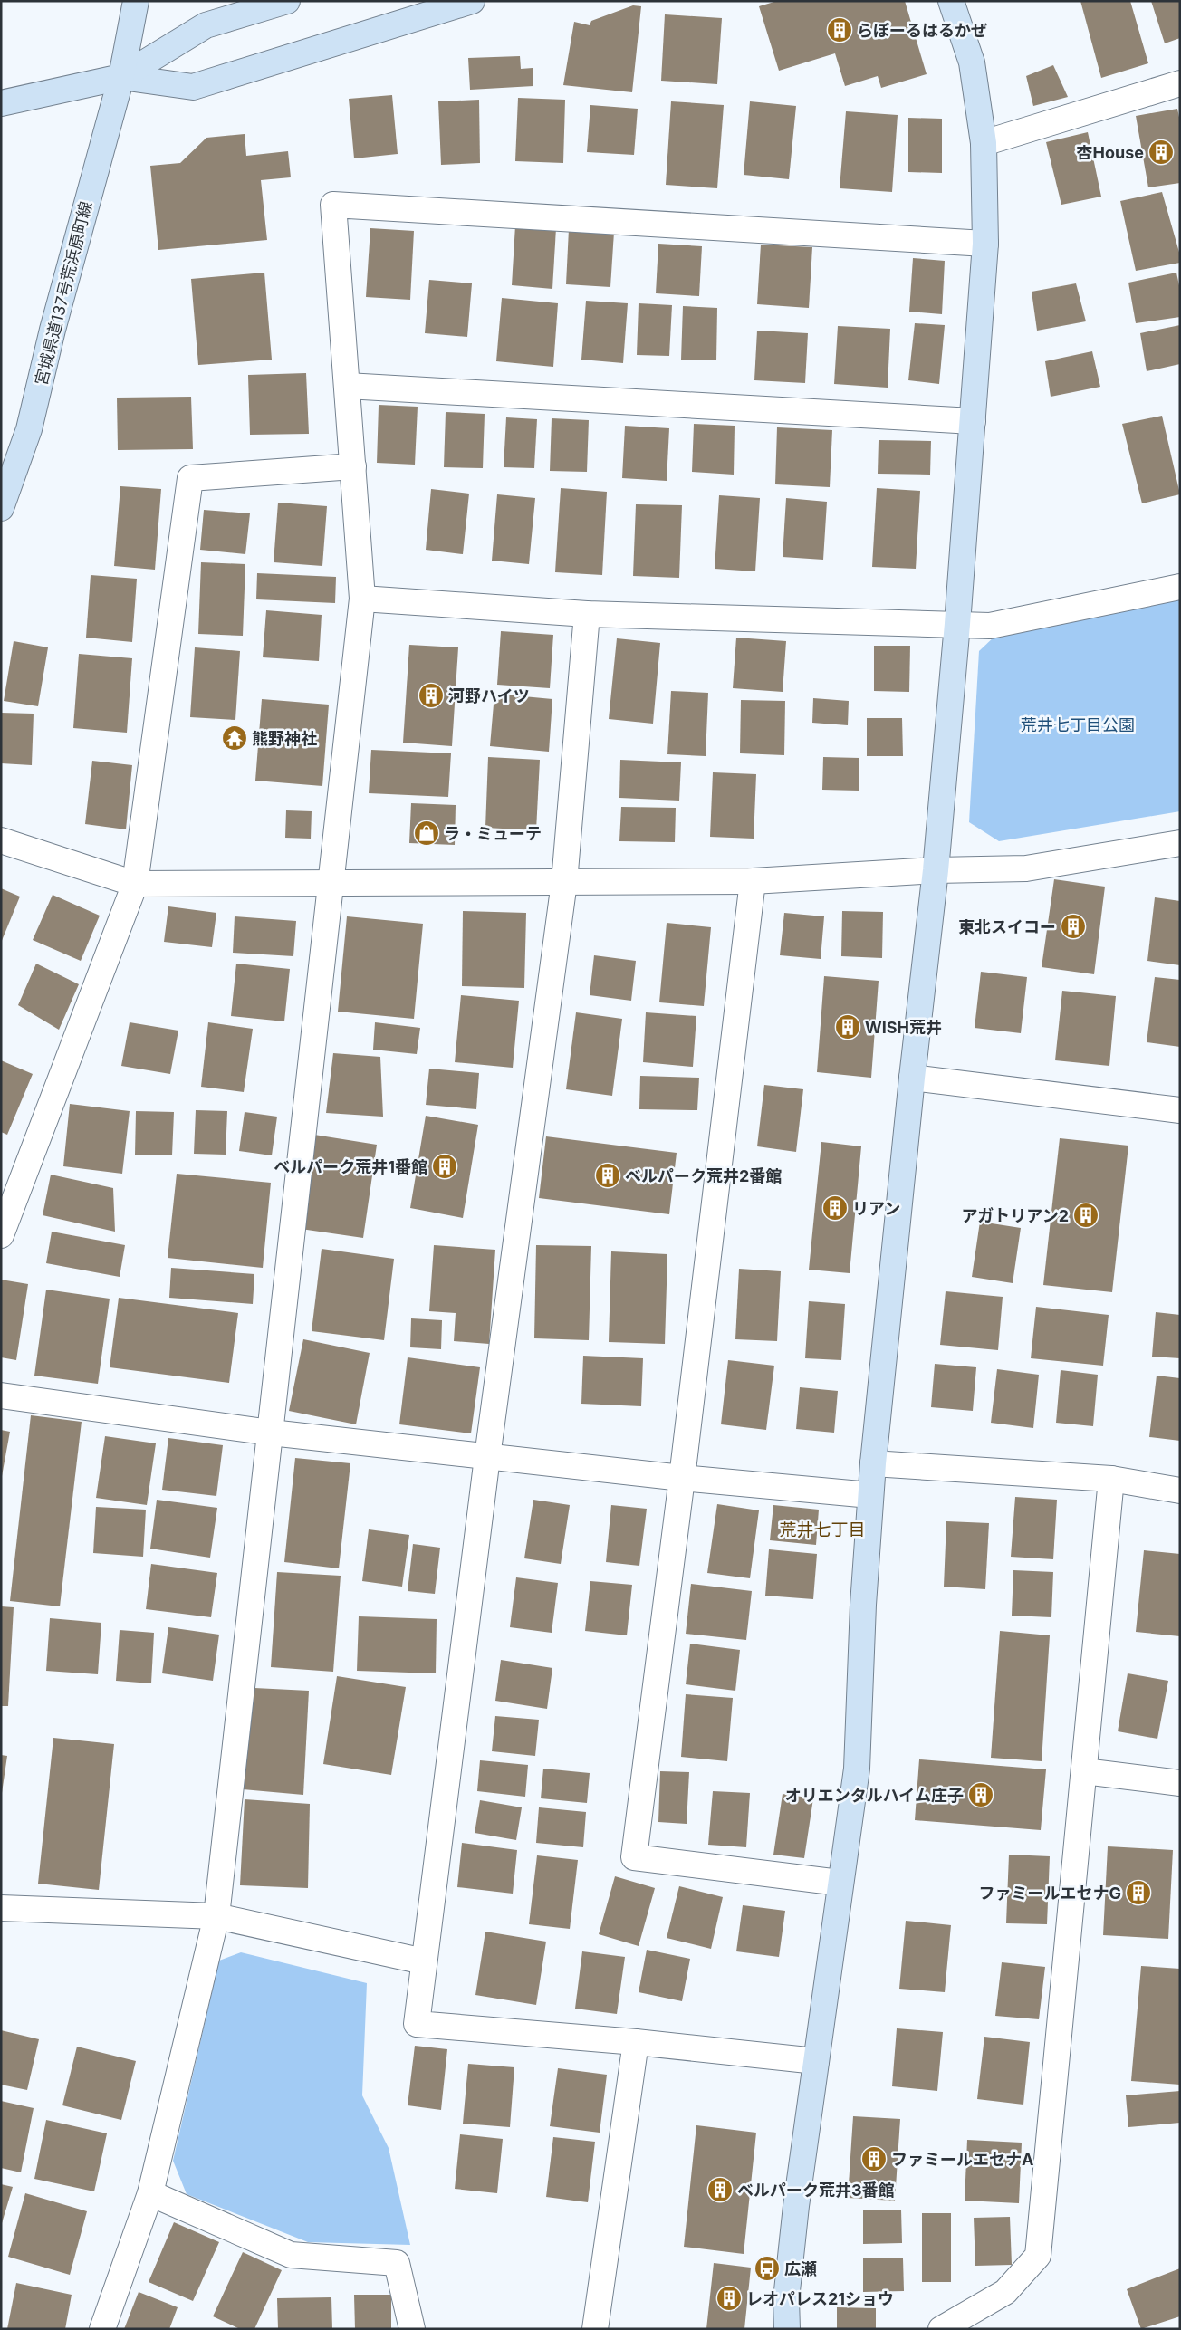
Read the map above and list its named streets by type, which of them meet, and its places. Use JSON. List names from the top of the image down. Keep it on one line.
{"streets":{"street":["宮城県道137号荒浜原町線"]},"districts":["荒井七丁目"],"parks":["荒井七丁目公園"],"places":{"building":["らぽーるはるかぜ","杏House","河野ハイツ","東北スイコー","WISH荒井","ベルパーク荒井1番館","ベルパーク荒井2番館","リアン","アガトリアン2","オリエンタルハイム庄子","ファミールエセナG","ファミールエセナA","ベルパーク荒井3番館","レオパレス21ショウ"],"temple":["熊野神社"],"shop":["ラ・ミューテ"],"bus stop":["広瀬"]}}
